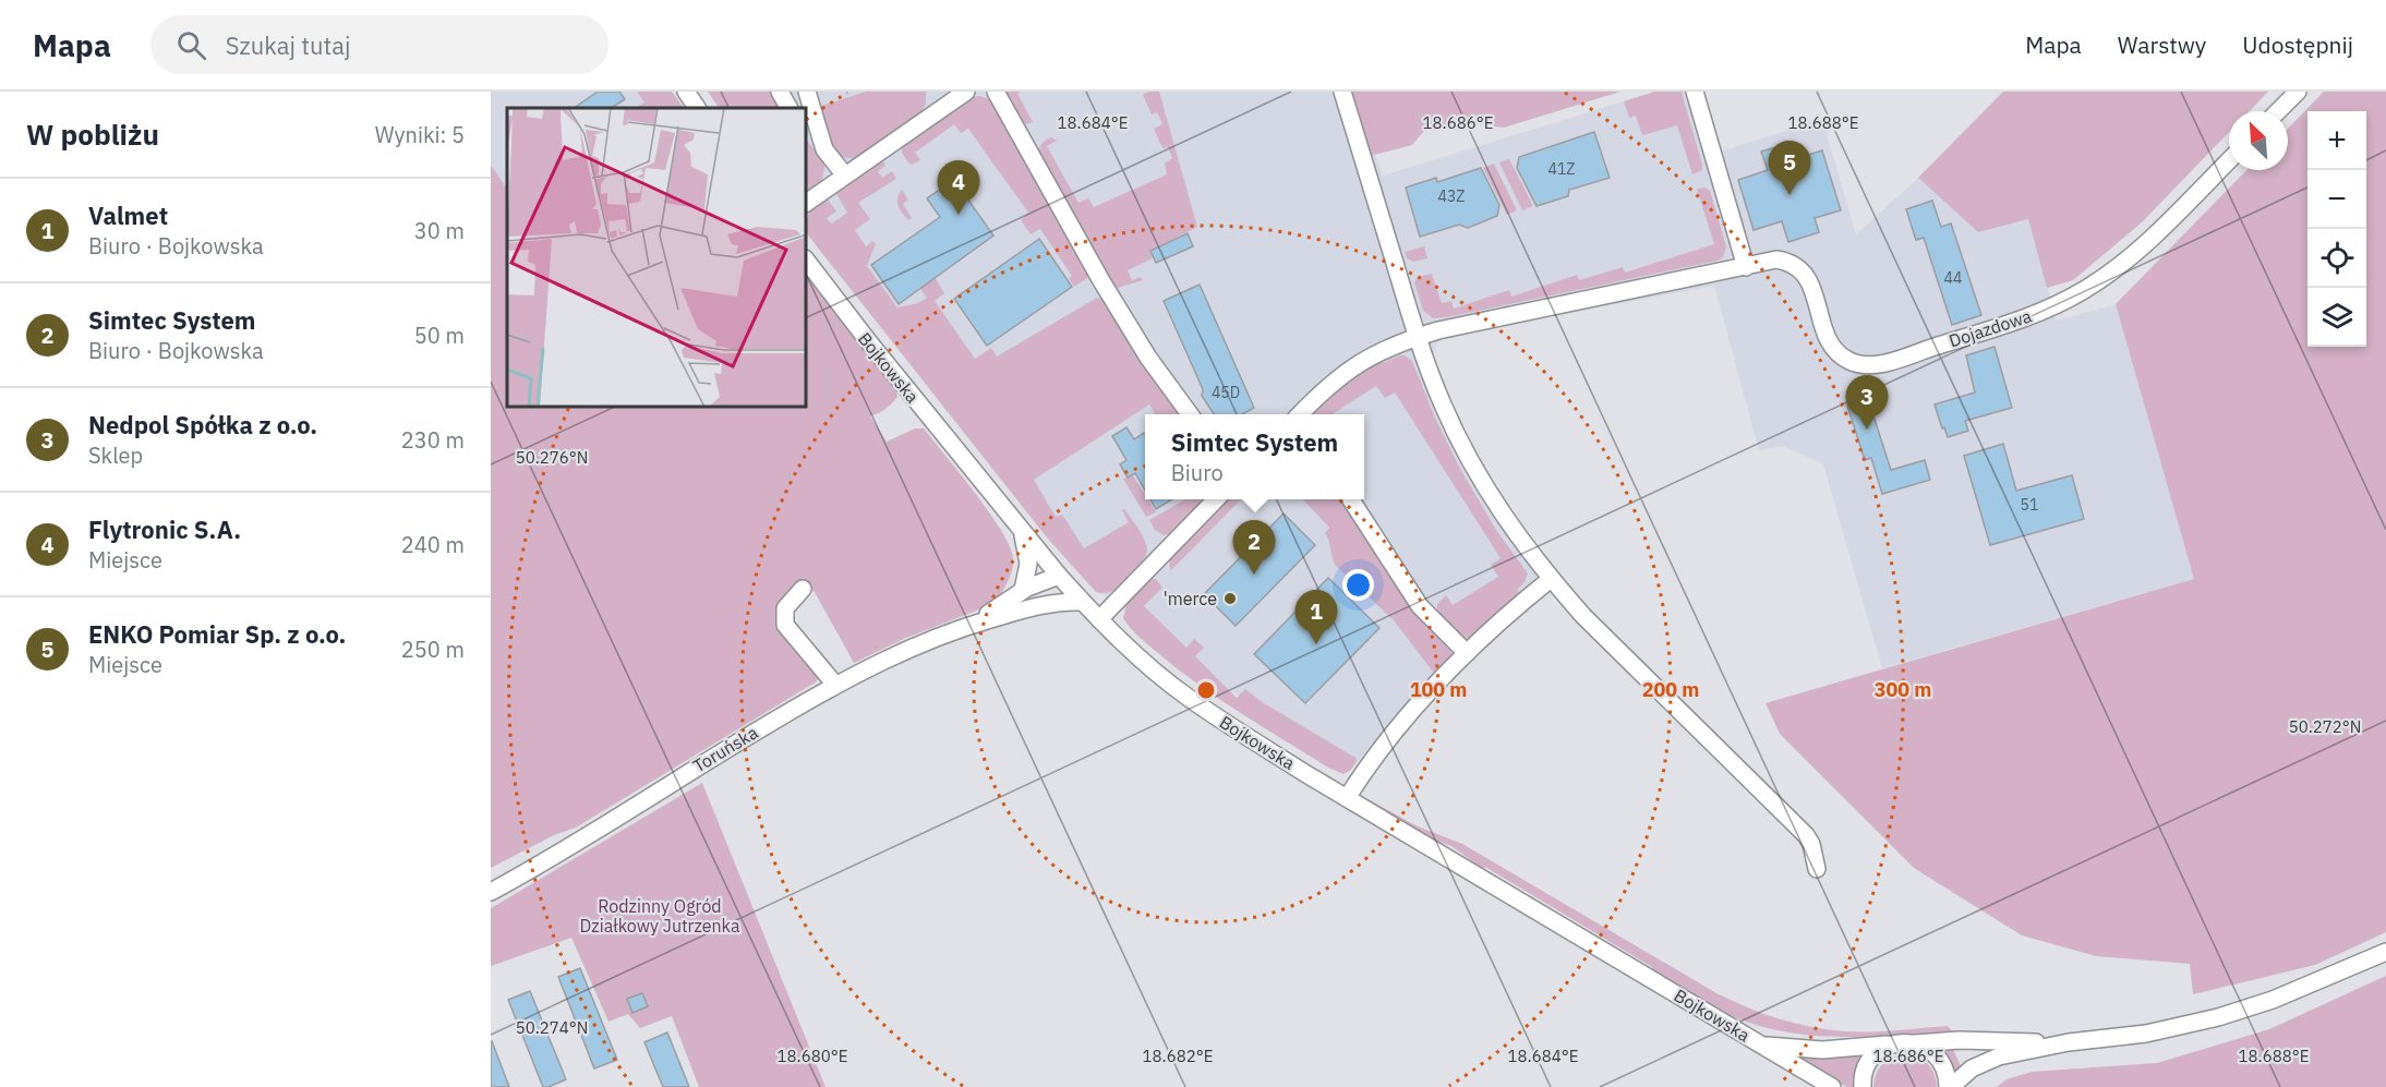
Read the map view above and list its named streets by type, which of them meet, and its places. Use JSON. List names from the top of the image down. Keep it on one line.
{"streets":{"street":["Dojazdowa","Bojkowska","Toruńska"]},"crossings":[["Bojkowska","Toruńska"]],"parks":["Rodzinny Ogród Działkowy Jutrzenka"],"places":["'merce"],"house_numbers":["41Z","43Z","44","45D","51"],"north":"top left","page":{"header":"Mapa","search":"Szukaj tutaj","nav":["Mapa","Warstwy","Udostępnij"],"heading":["W pobliżu","Wyniki: 5"],"map_buttons":["+","−"],"pins":["5","4","3","2","1"],"list":[{"mark":"1","name":"Valmet","note":"Biuro · Bojkowska","value":"30 m"},{"mark":"2","name":"Simtec System","note":"Biuro · Bojkowska","value":"50 m"},{"mark":"3","name":"Nedpol Spółka z o.o.","note":"Sklep","value":"230 m"},{"mark":"4","name":"Flytronic S.A.","note":"Miejsce","value":"240 m"},{"mark":"5","name":"ENKO Pomiar Sp. z o.o.","note":"Miejsce","value":"250 m"}],"popup":["Simtec System","Biuro"]},"coordinates":["18.684°E","18.686°E","18.688°E","50.276°N","50.272°N","50.274°N","18.680°E","18.682°E"],"rings":["100 m","200 m","300 m"]}
